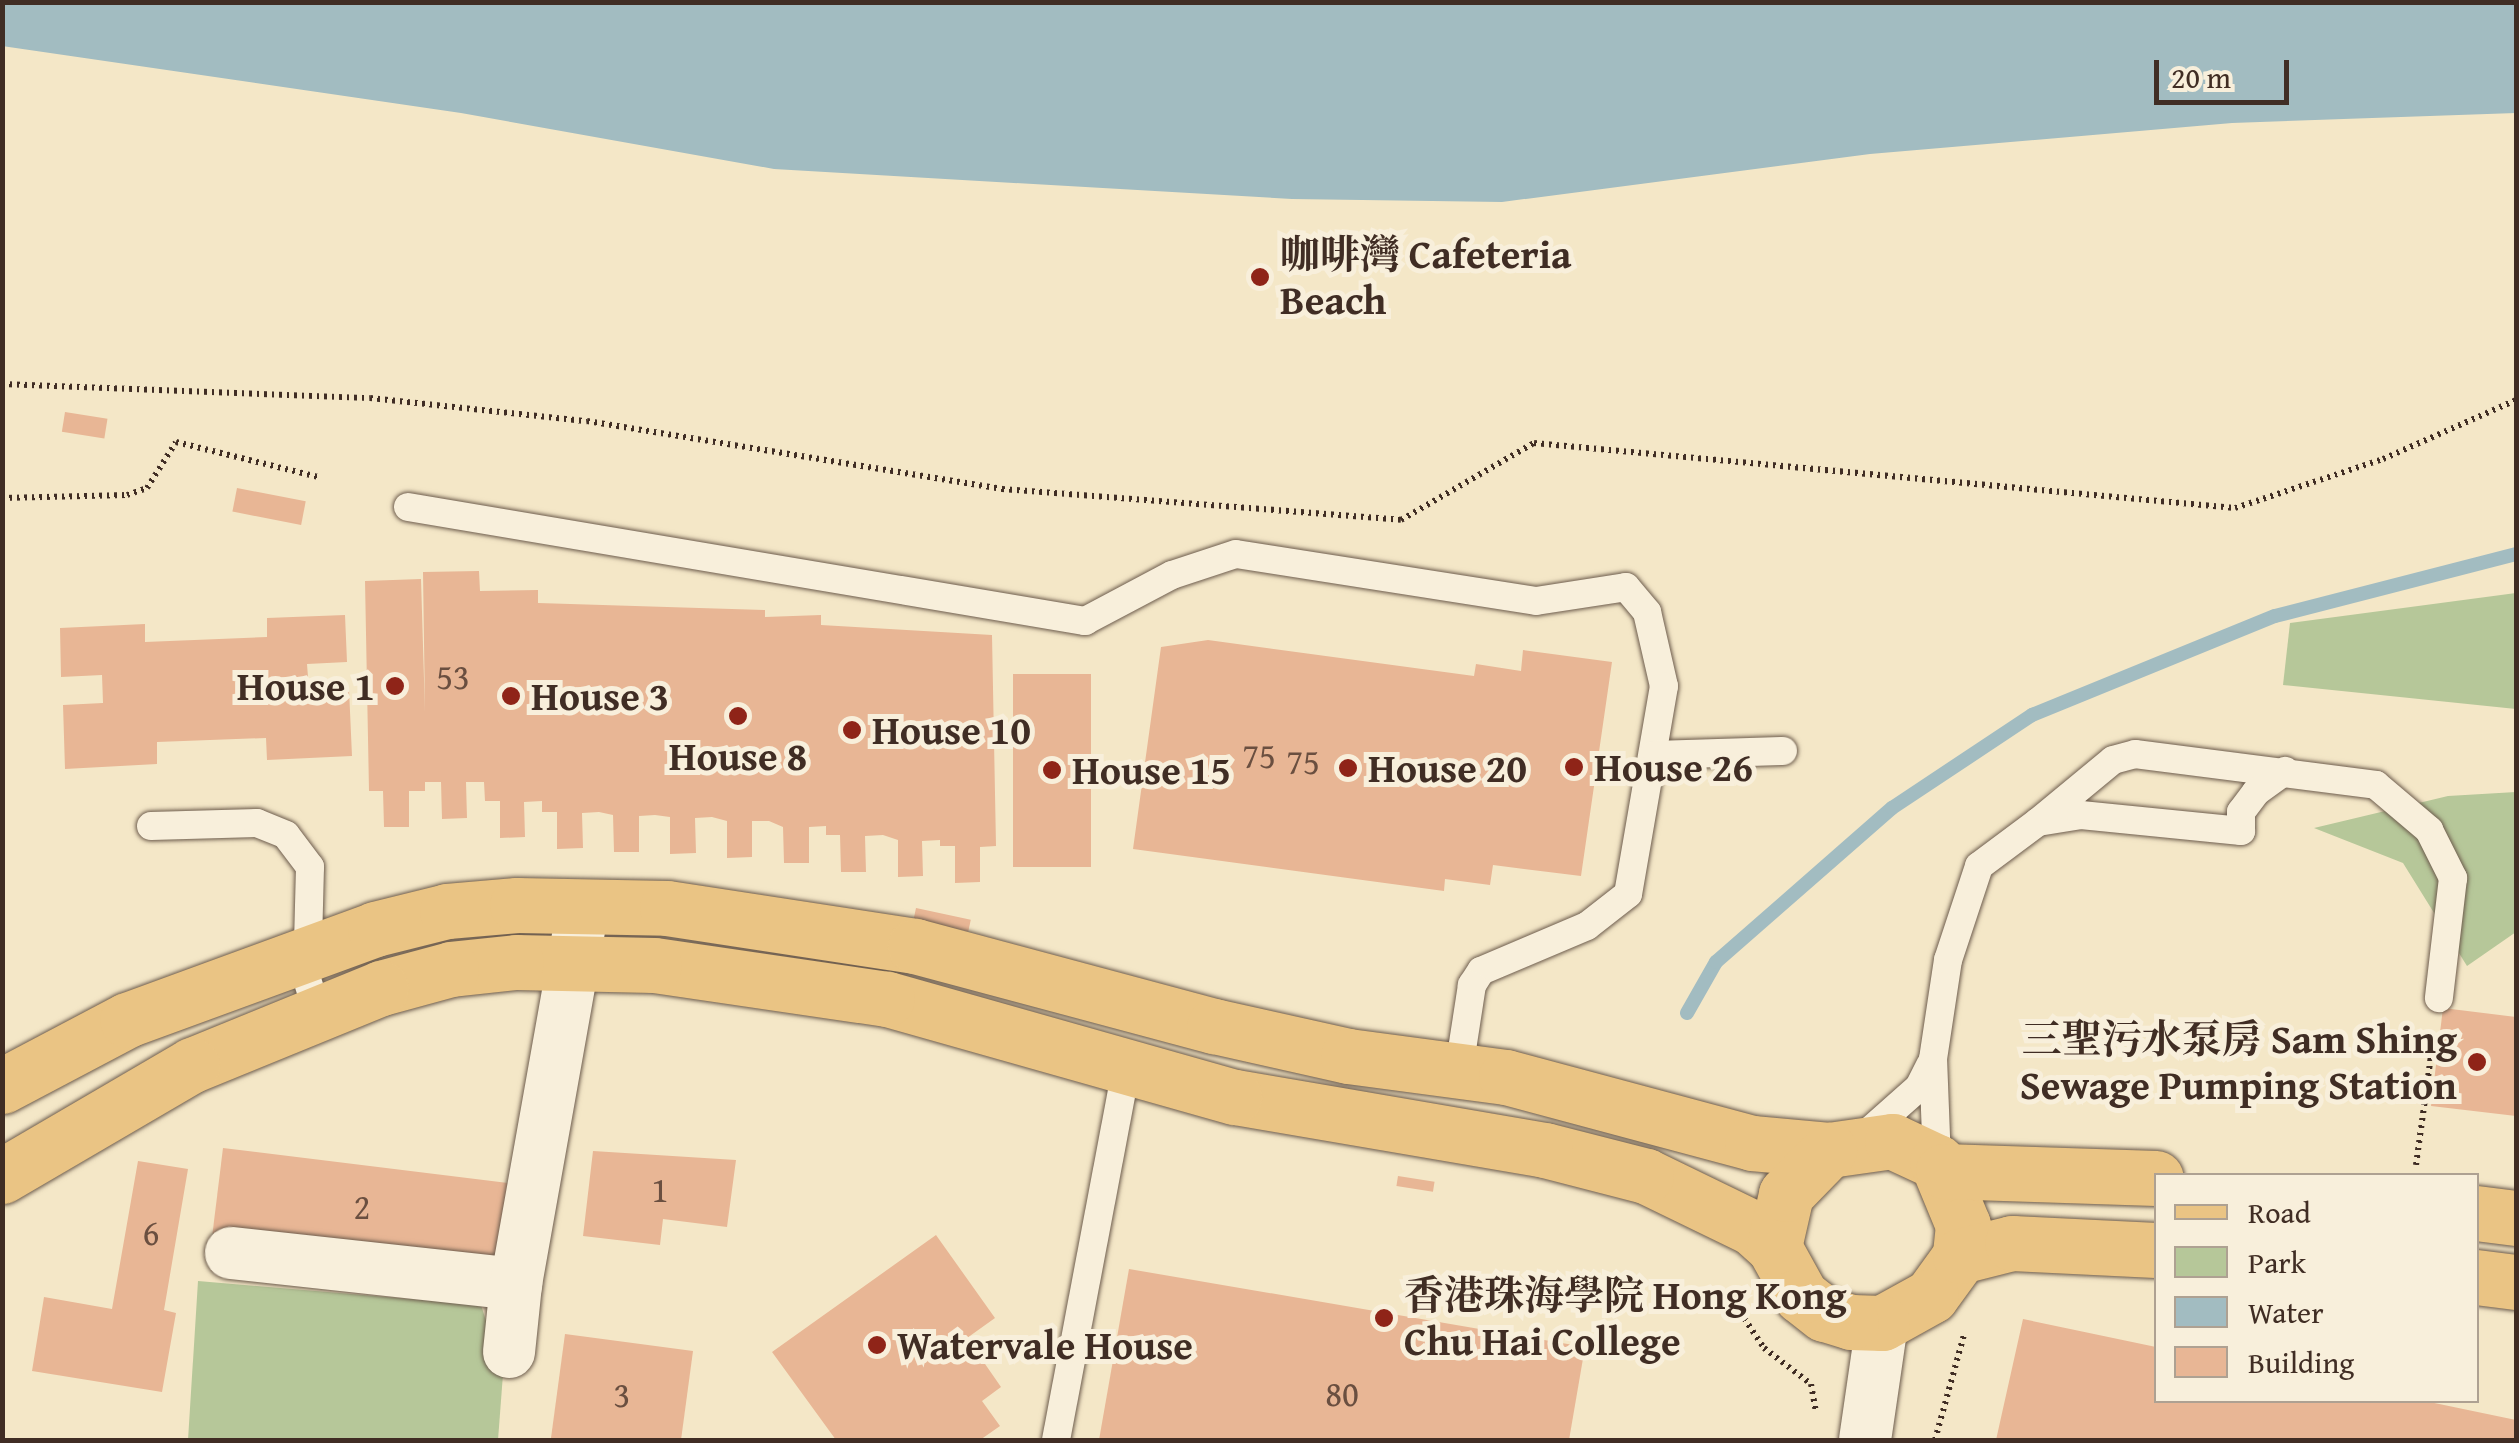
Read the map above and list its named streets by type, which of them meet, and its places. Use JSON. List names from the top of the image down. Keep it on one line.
{"places":["咖啡灣 Cafeteria Beach","House 1","House 3","House 8","House 10","House 26","House 20","House 15","三聖污水泵房 Sam Shing Sewage Pumping Station","香港珠海學院 Hong Kong Chu Hai College","Watervale House"],"house_numbers":["53","75","75","1","2","6","80","3"],"legend":["Road","Park","Water","Building"],"scale_bar":"20 m"}
